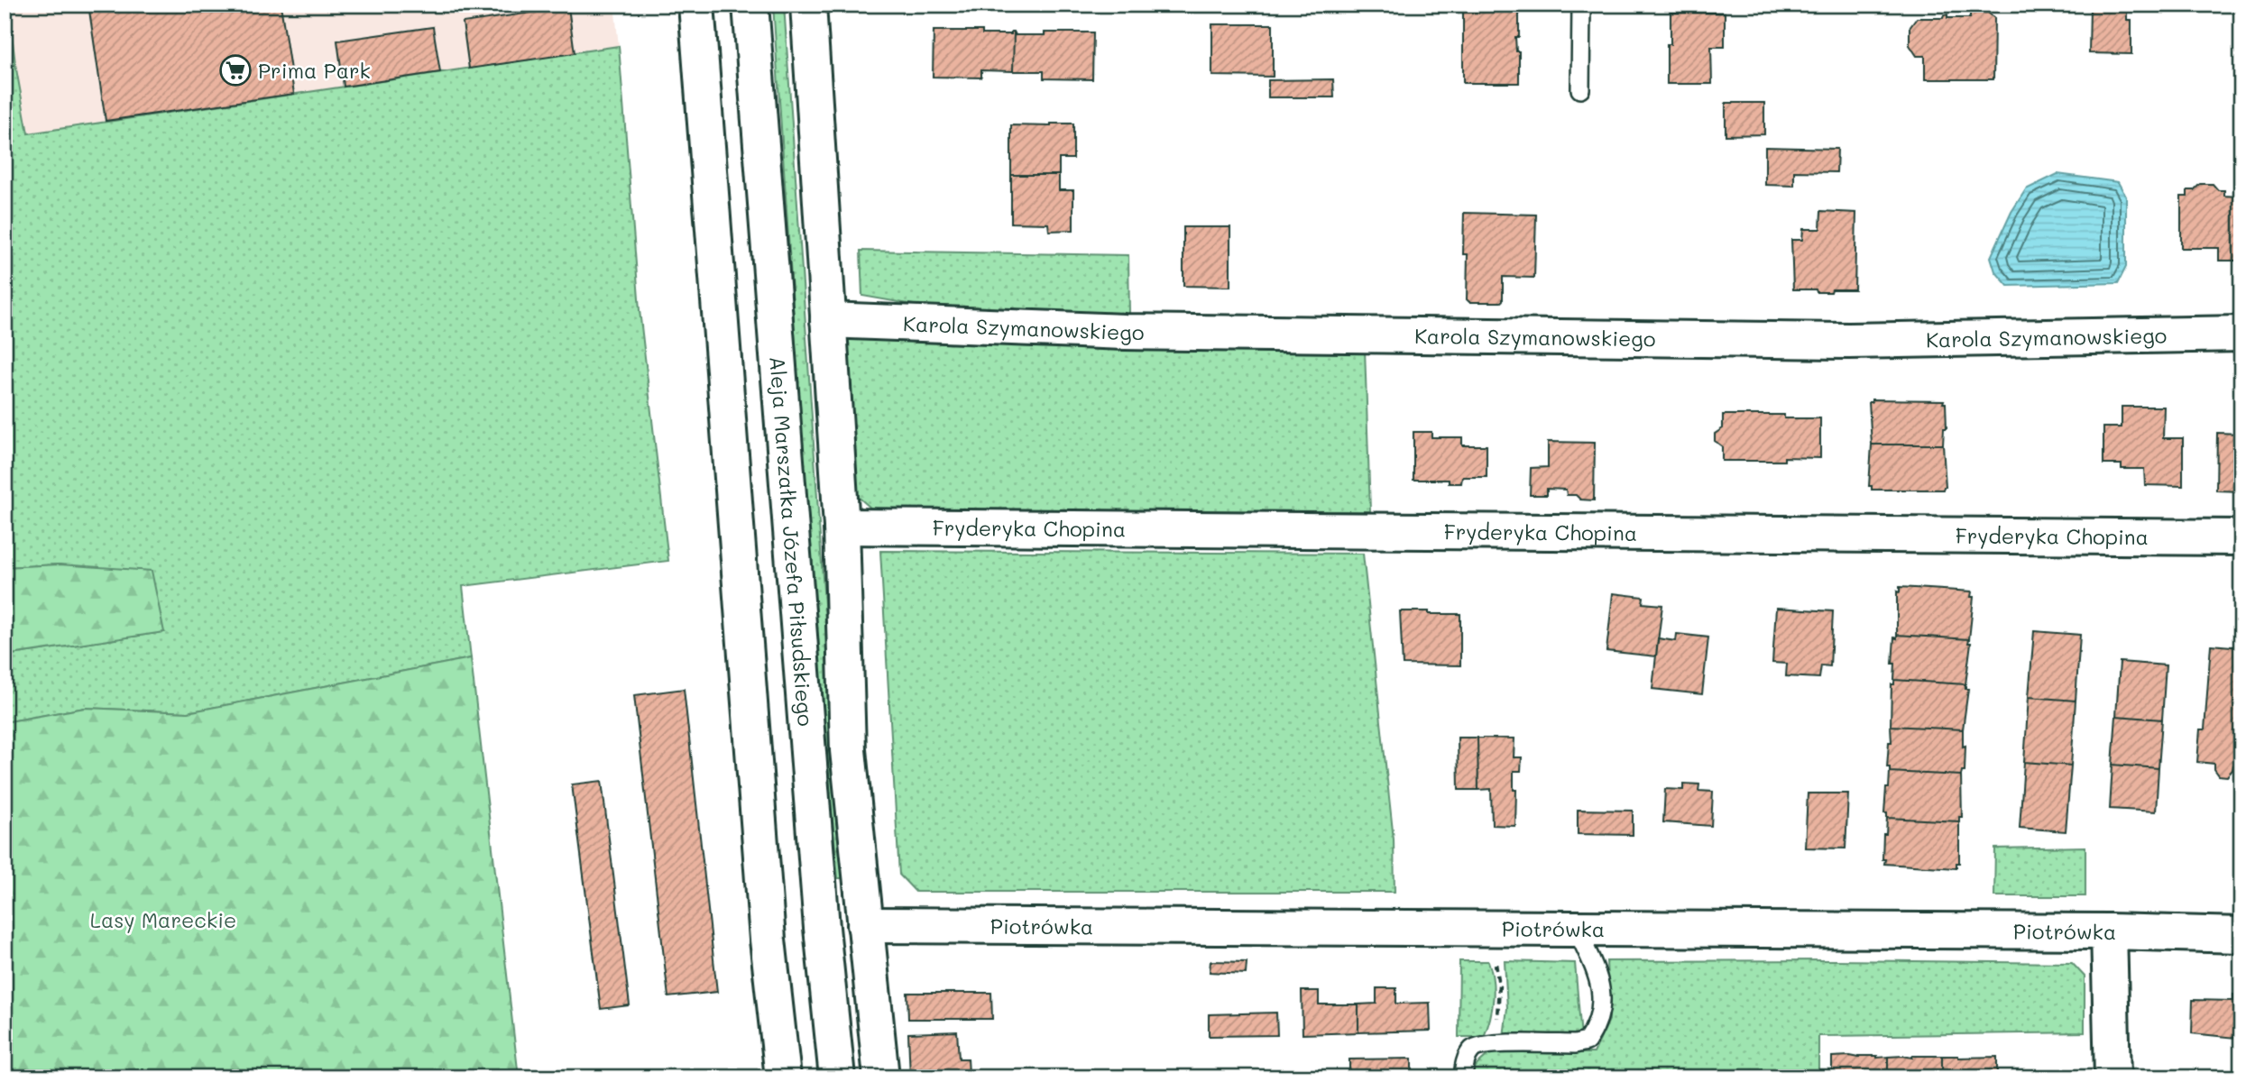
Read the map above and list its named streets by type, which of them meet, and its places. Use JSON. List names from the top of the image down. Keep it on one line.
{"streets":{"street":["Karola Szymanowskiego","Fryderyka Chopina","Aleja Marszałka Józefa Piłsudskiego","Piotrówka"]},"parks":["Lasy Mareckie"],"places":{"supermarket":["Prima Park"]}}
